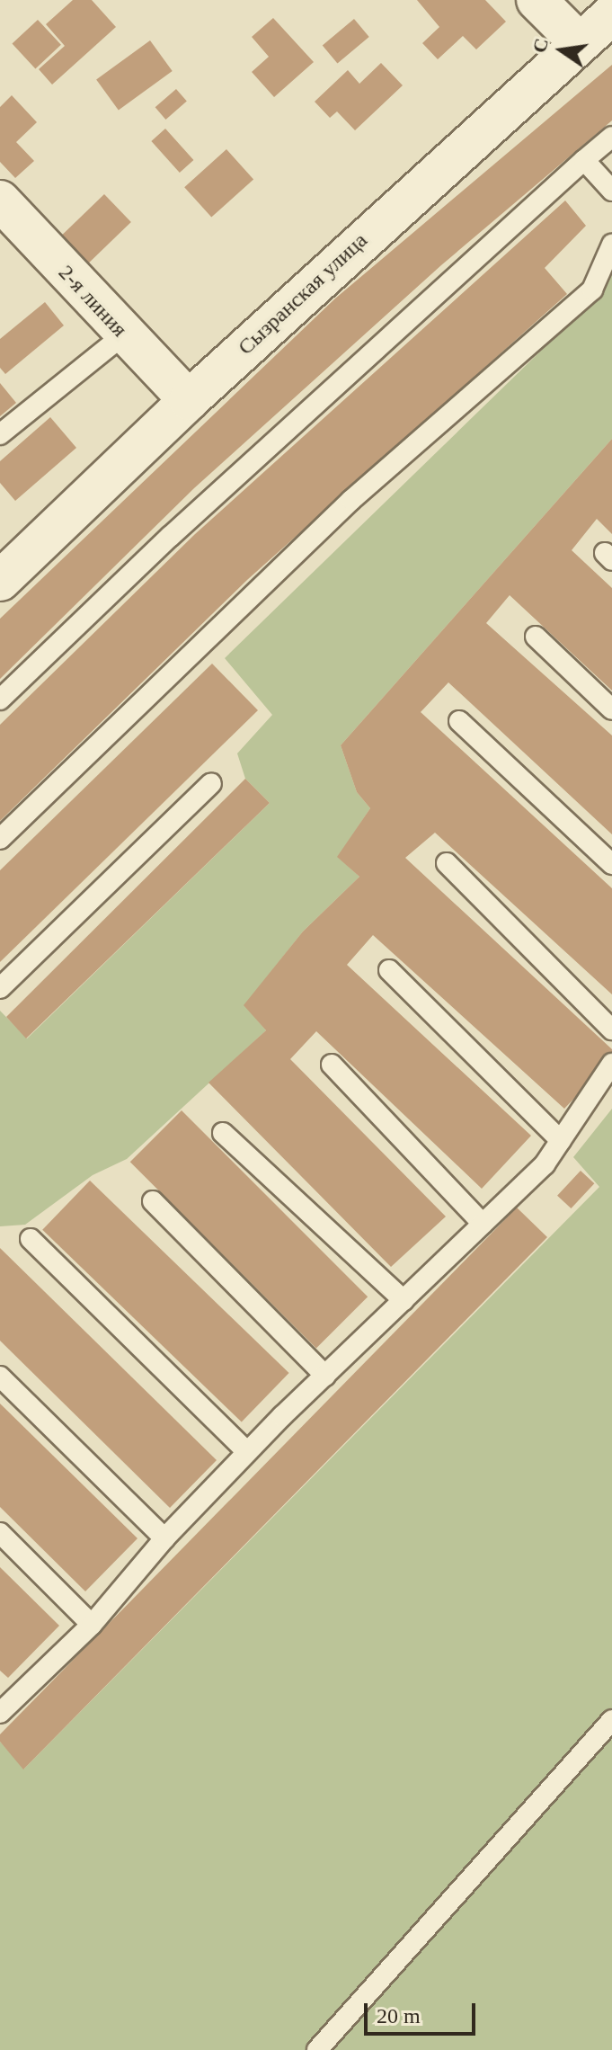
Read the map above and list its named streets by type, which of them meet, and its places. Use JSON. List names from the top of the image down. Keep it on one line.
{"streets":{"street":["Сызранская улица","2-я линия"]},"crossings":[["Сызранская улица","2-я линия"]],"scale_bar":"20 m","north":"left"}
